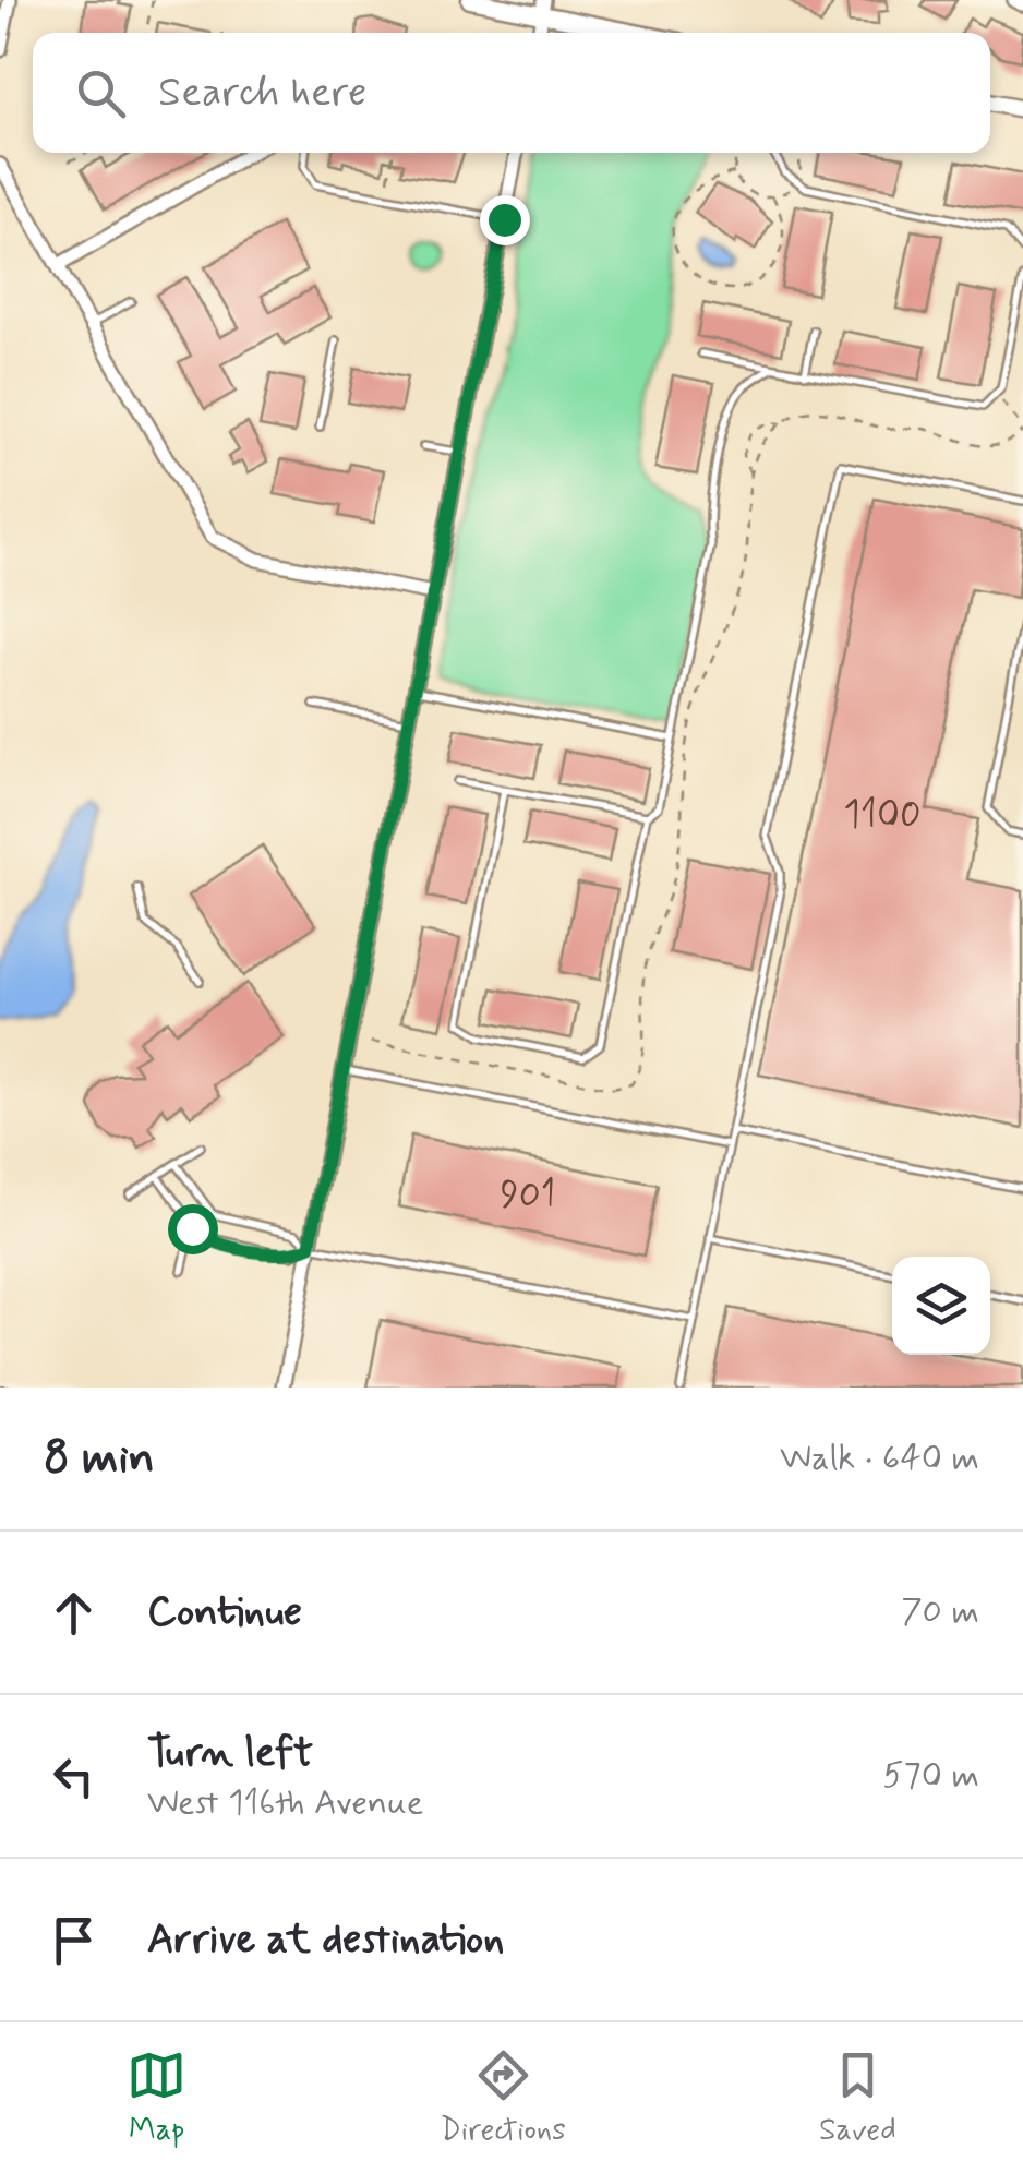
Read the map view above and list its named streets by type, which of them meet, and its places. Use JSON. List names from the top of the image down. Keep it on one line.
{"house_numbers":["1100","901"],"page":{"search":"Search here","heading":["8 min","Walk · 640 m"],"list":[["Continue","70 m"],["Turn left","West 116th Avenue","570 m"],"Arrive at destination"],"nav":["Map","Directions","Saved"]}}
